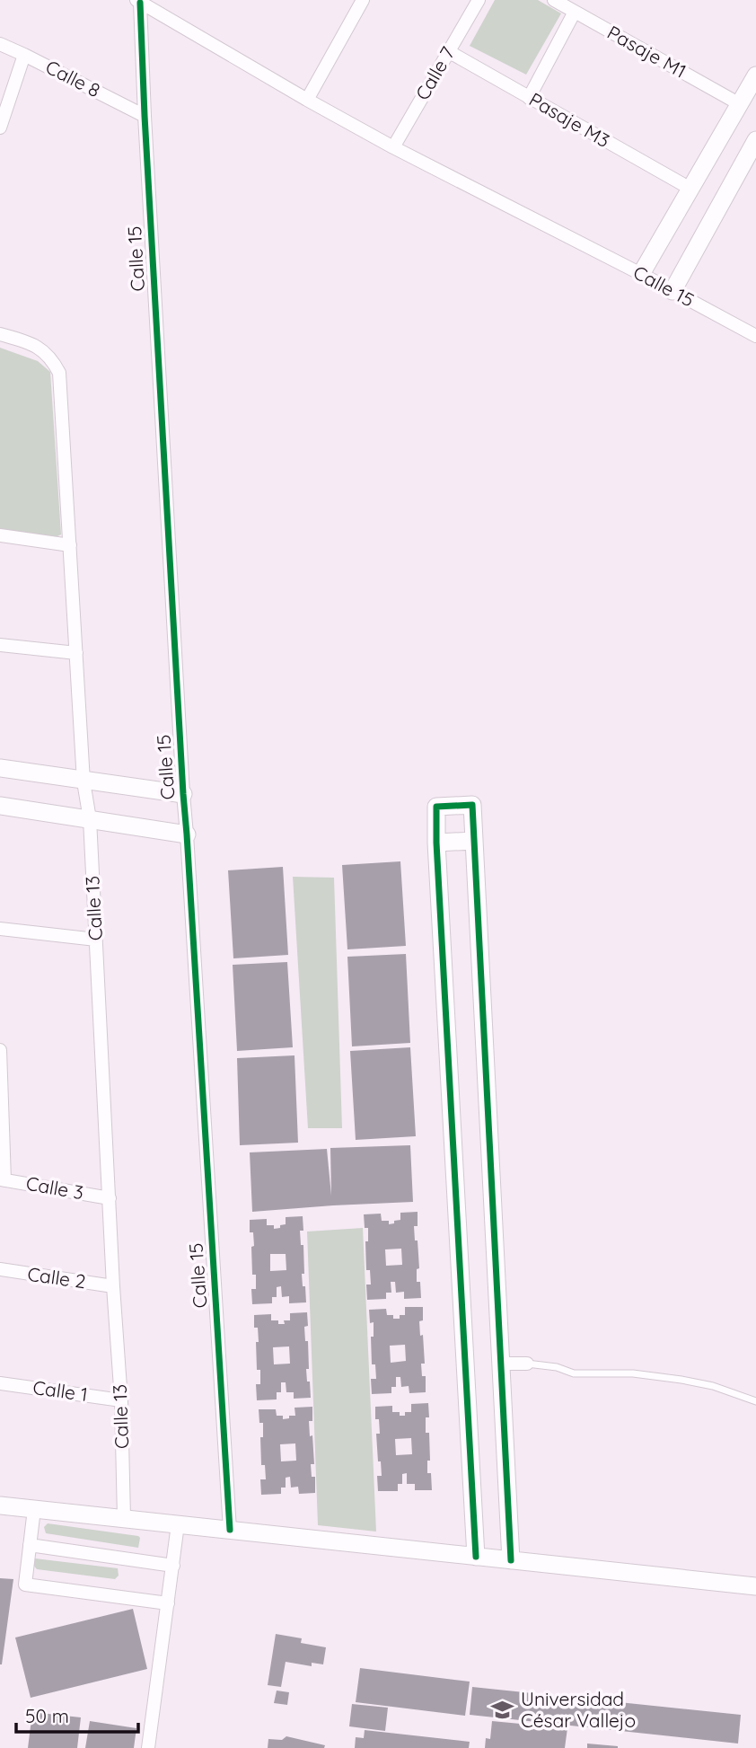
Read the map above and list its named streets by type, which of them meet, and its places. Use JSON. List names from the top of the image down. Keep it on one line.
{"streets":{"street":["Pasaje M1","Calle 7","Calle 8","Pasaje M3","Calle 15","Calle 13","Calle 3","Calle 2","Calle 1"]},"crossings":[["Calle 7","Pasaje M3"],["Calle 7","Calle 15"],["Calle 8","Calle 15"],["Calle 13","Calle 3"],["Calle 13","Calle 2"],["Calle 13","Calle 1"]],"places":{"school or university":["Universidad César Vallejo"]},"scale_bar":"50 m"}
